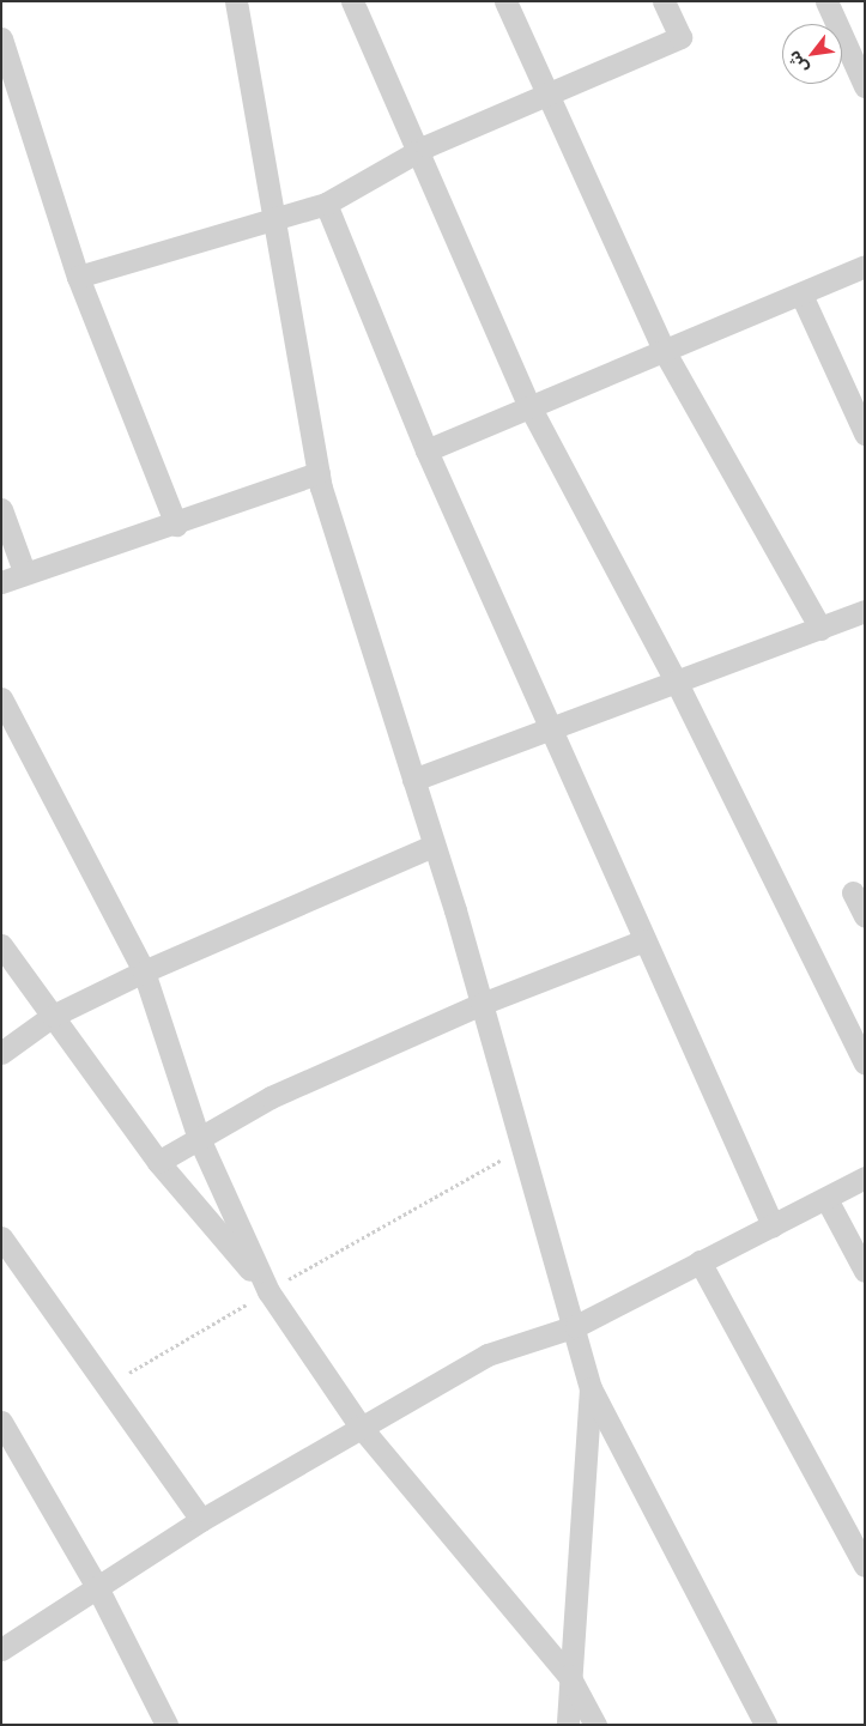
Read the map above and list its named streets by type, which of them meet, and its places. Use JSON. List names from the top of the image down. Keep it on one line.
{"north":"bottom left"}
